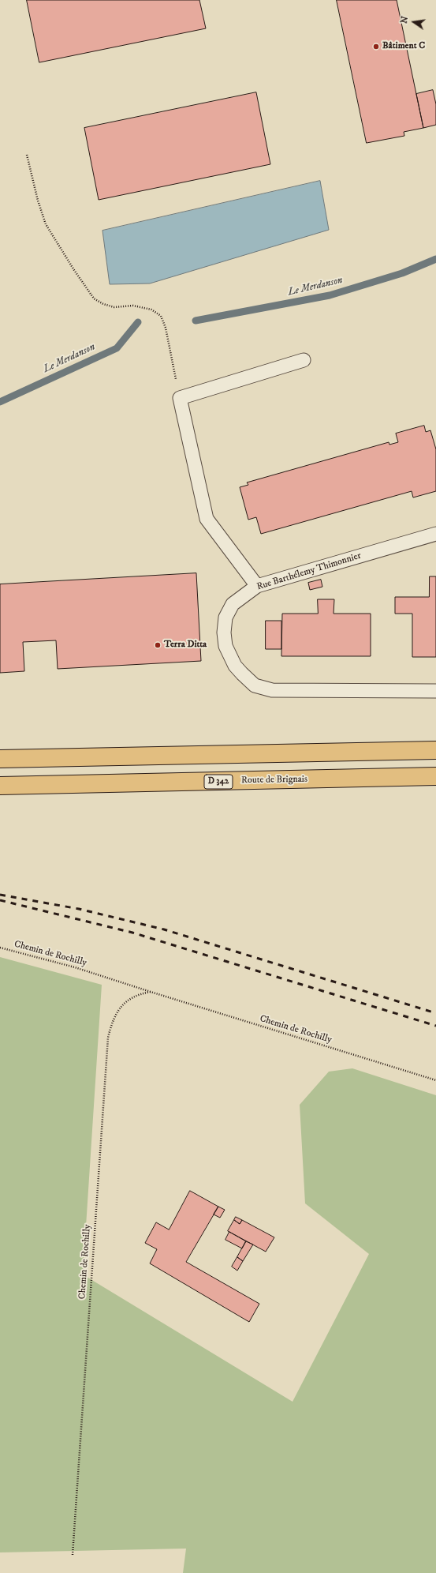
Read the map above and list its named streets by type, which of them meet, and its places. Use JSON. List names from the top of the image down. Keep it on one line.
{"streets":{"main road":["Route de Brignais","D 342"],"lane":["Rue Barthélemy Thimonnier"],"path":["Chemin de Rochilly"]},"water":["Le Merdanson"],"places":["Bâtiment C","Terra Ditta"],"north":"left"}
